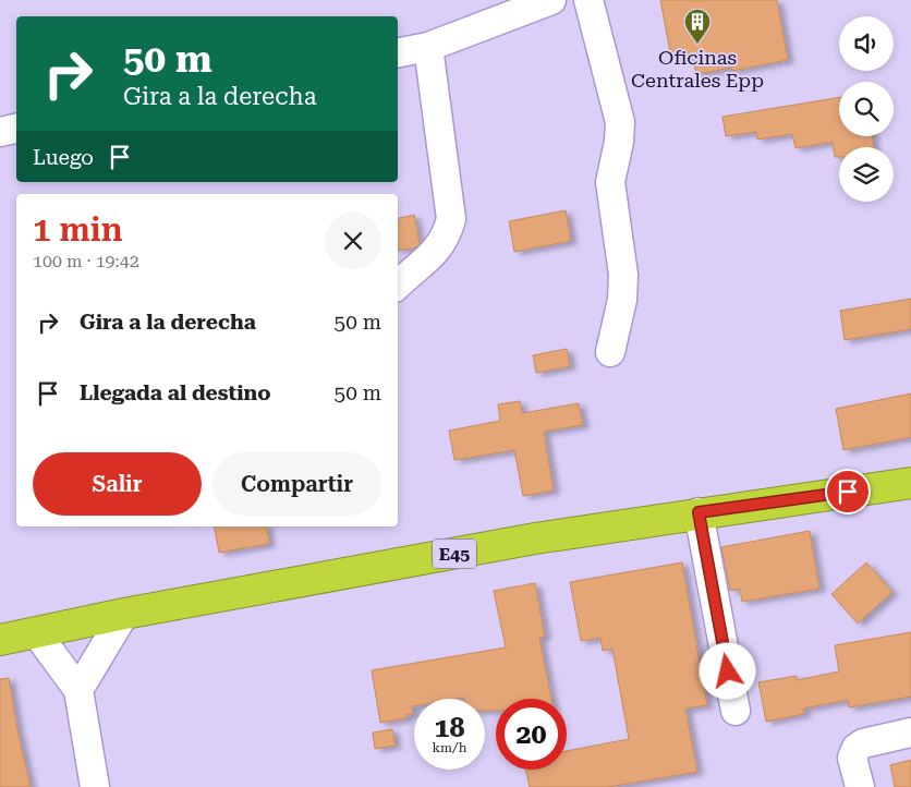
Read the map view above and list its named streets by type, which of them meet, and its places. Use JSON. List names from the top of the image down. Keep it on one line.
{"streets":{"highway":["E45"]},"places":{"building":["Oficinas Centrales Epp"]},"page":{"turn":["50 m","Gira a la derecha"],"then":"Luego","heading":["1 min","100 m · 19:42"],"list":[{"name":"Gira a la derecha","value":"50 m"},{"name":"Llegada al destino","value":"50 m"}],"buttons":["Salir","Compartir"],"speed":"18 km/h","limit":"20"}}
